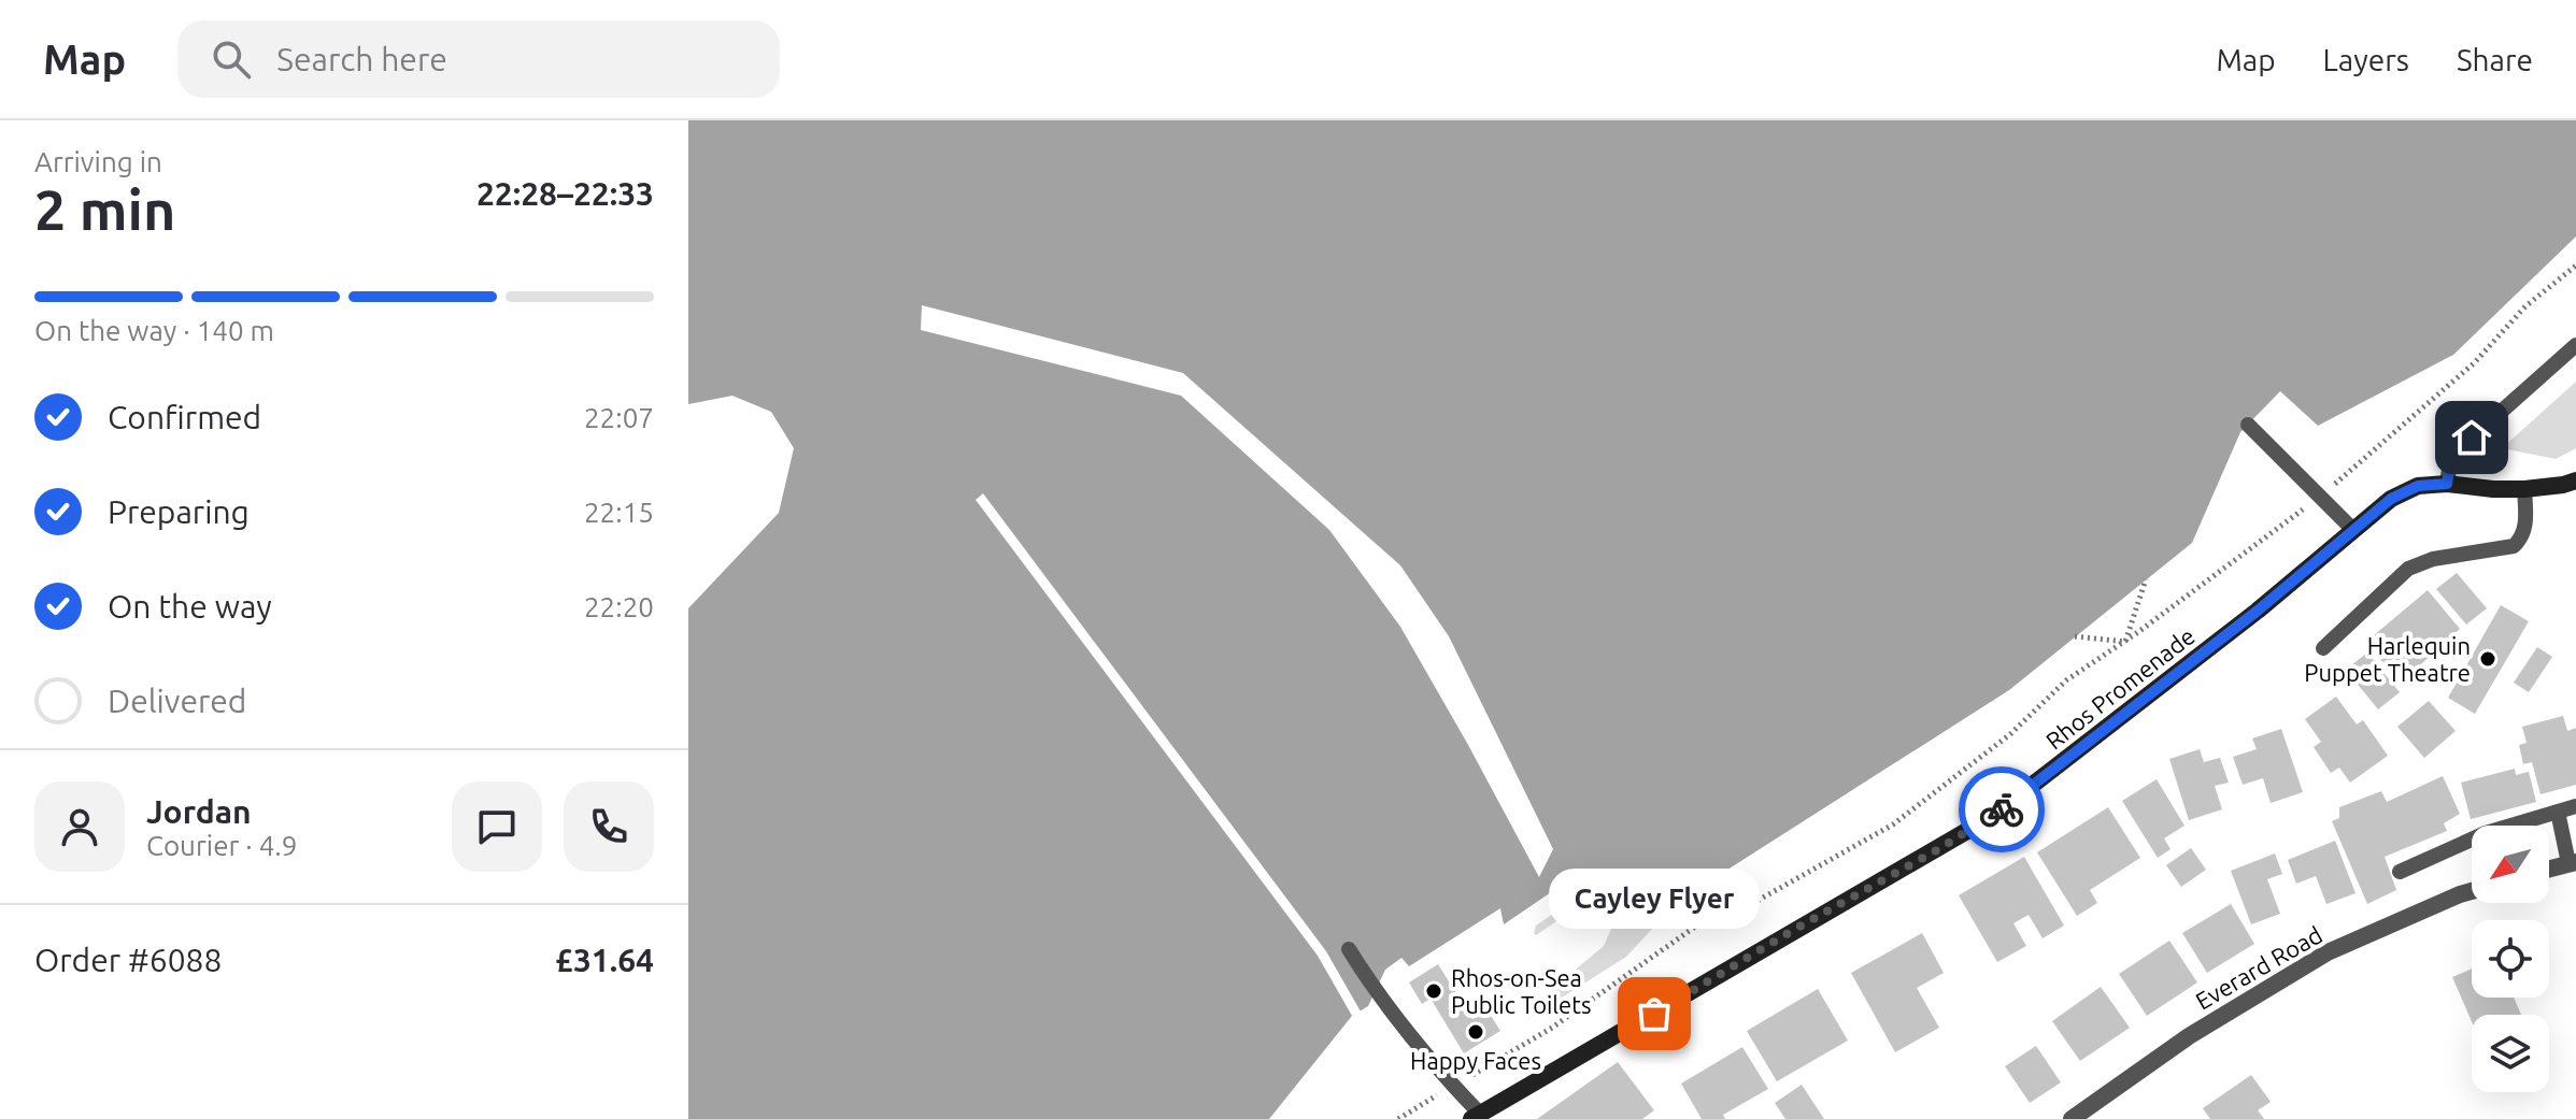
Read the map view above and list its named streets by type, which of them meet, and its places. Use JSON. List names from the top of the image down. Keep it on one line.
{"streets":{"street":["Rhos Promenade","Everard Road"]},"places":["Harlequin Puppet Theatre","Rhos-on-Sea Public Toilets","Cayley Flyer","Happy Faces"],"north":"bottom left","page":{"header":"Map","search":"Search here","nav":["Map","Layers","Share"],"heading":["2 min","Arriving in","22:28–22:33"],"panel":["Jordan","Courier · 4.9","Order #6088","£31.64"],"bar":"On the way · 140 m","list":[["Confirmed","22:07"],["Preparing","22:15"],["On the way","22:20"],"Delivered"],"bubble":"Cayley Flyer"}}
